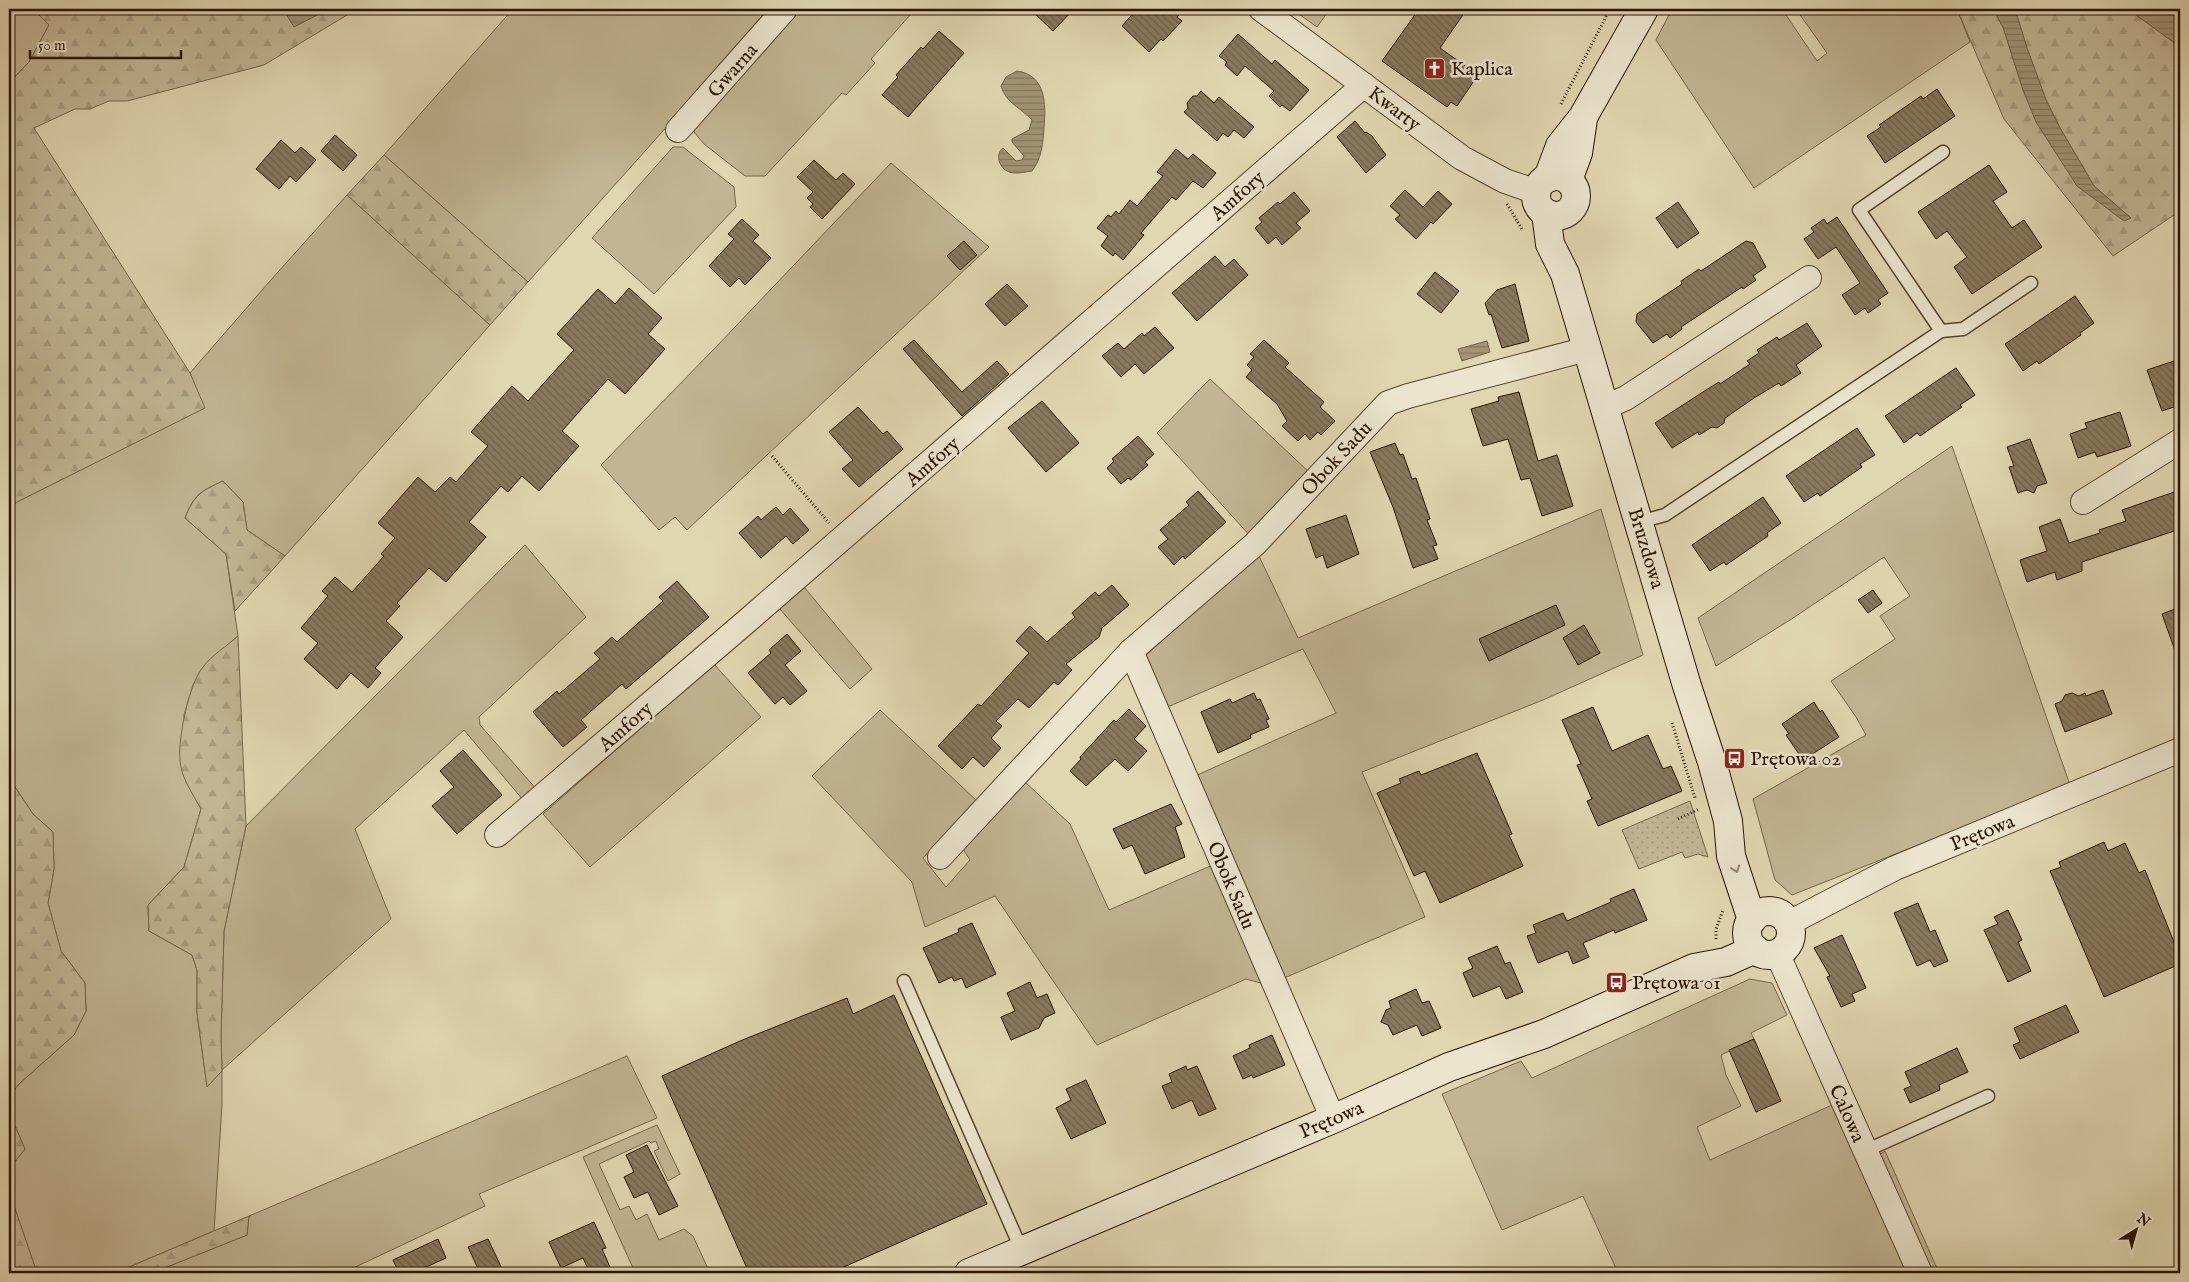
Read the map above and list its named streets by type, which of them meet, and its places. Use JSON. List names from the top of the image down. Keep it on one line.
{"streets":{"street":["Gwarna","Kwarty","Amfory","Obok Sadu","Bruzdowa","Prętowa","Calowa"]},"crossings":[["Kwarty","Amfory"],["Kwarty","Bruzdowa"],["Obok Sadu","Bruzdowa"],["Obok Sadu","Prętowa"],["Bruzdowa","Prętowa"],["Bruzdowa","Calowa"],["Prętowa","Calowa"]],"places":{"church":["Kaplica"],"bus stop":["Prętowa 02","Prętowa 01"]},"scale_bar":"50 m","north":"top right"}
